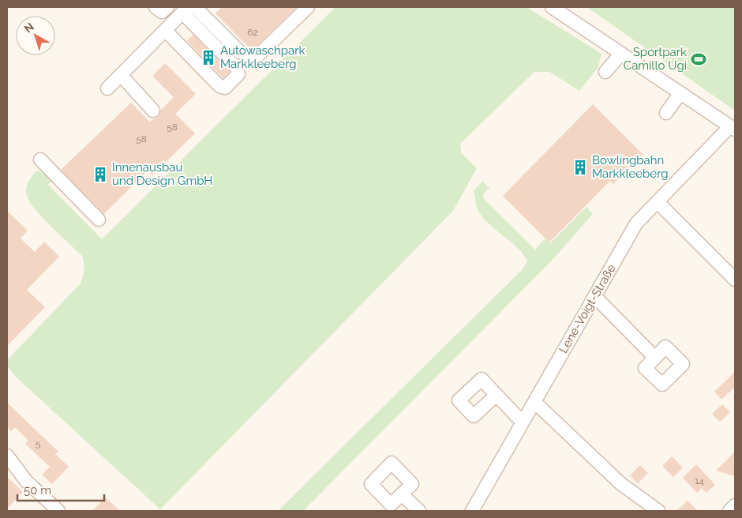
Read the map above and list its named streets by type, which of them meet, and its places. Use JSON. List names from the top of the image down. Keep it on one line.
{"streets":{"street":["Lene-Voigt-Straße"]},"places":{"building":["Autowaschpark Markkleeberg","Bowlingbahn Markkleeberg","Innenausbau und Design GmbH"],"sports":["Sportpark Camillo Ugi"]},"house_numbers":["62","58","58","5","14"],"scale_bar":"50 m","north":"top left"}
